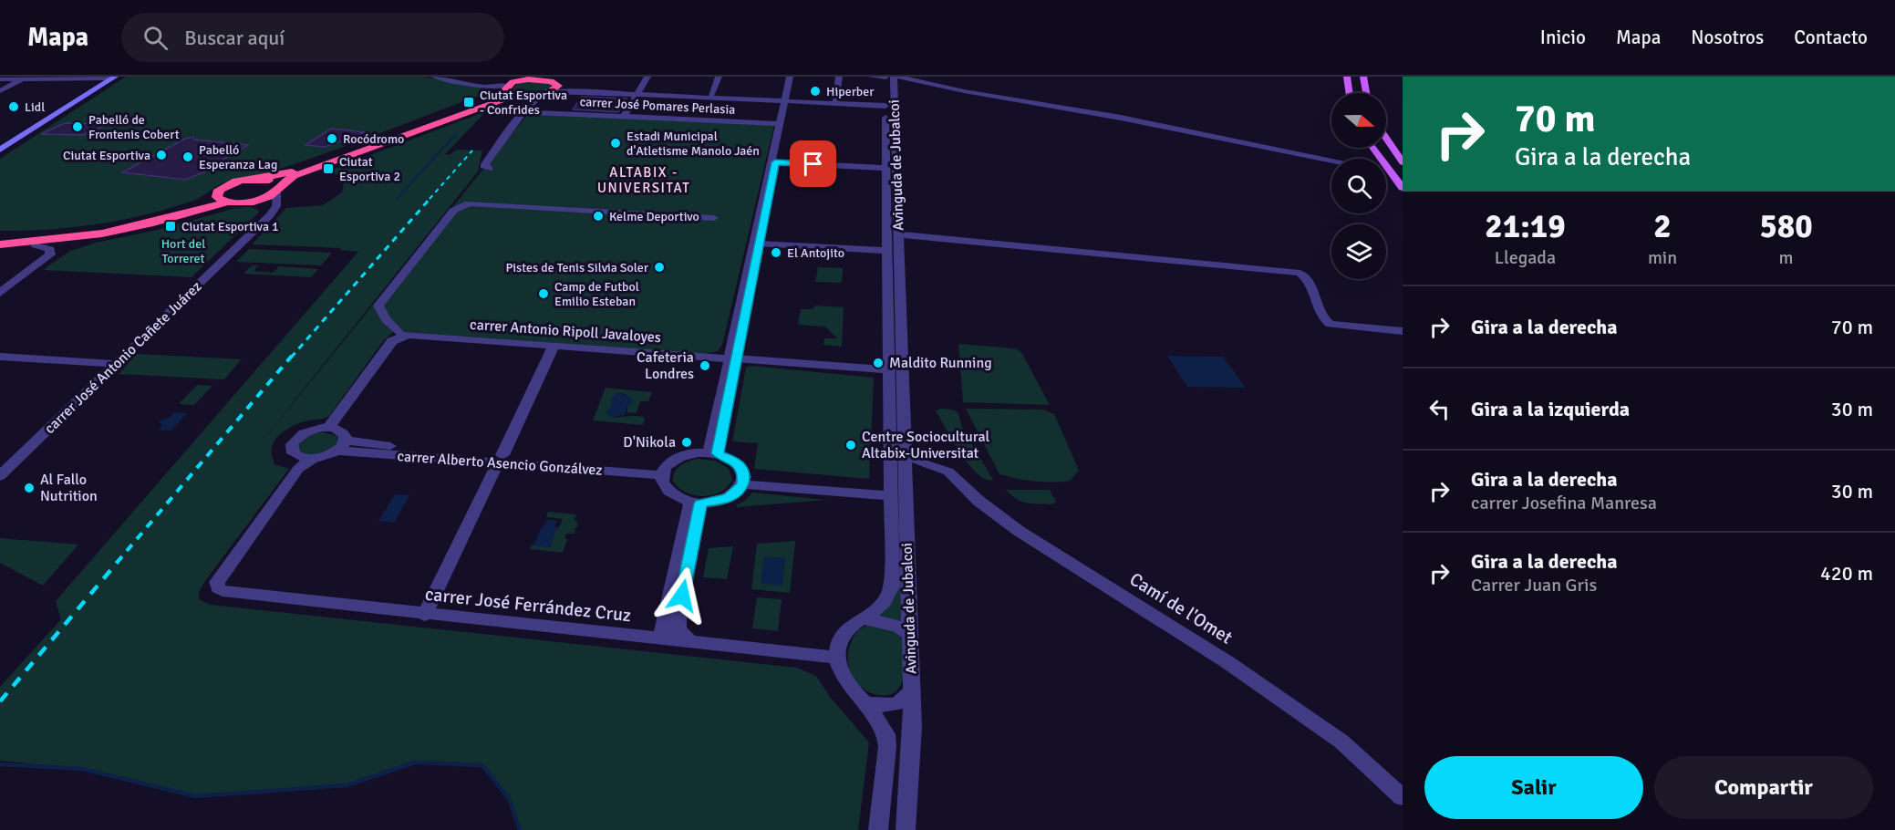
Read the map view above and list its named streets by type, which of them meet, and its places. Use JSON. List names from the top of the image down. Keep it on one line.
{"streets":{"street":["carrer José Pomares Perlasia","Avinguda de Jubalcoi","carrer Antonio Ripoll Javaloyes","carrer José Antonio Cañete Juárez","carrer Alberto Asencio Gonzálvez","carrer José Ferrández Cruz","Camí de l'Omet"]},"crossings":[["Avinguda de Jubalcoi","carrer Antonio Ripoll Javaloyes"],["Avinguda de Jubalcoi","carrer José Ferrández Cruz"],["Avinguda de Jubalcoi","Camí de l'Omet"]],"districts":["ALTABIX - UNIVERSITAT"],"parks":["Hort del Torreret"],"places":{"other":["Hiperber","Lidl","Pabelló de Frontenis Cobert","Rocódromo","Estadi Municipal d'Atletisme Manolo Jaén","Ciutat Esportiva","Pabelló Esperanza Lag","Kelme Deportivo","El Antojito","Pistes de Tenis Silvia Soler","Camp de Futbol Emilio Esteban","Maldito Running","Cafeteria Londres","D'Nikola","Centre Sociocultural Altabix-Universitat","Al Fallo Nutrition"],"transit":["Ciutat Esportiva - Confrides","Ciutat Esportiva 2","Ciutat Esportiva 1"]},"north":"right","page":{"header":"Mapa","search":"Buscar aquí","nav":["Inicio","Mapa","Nosotros","Contacto"],"turn":["70 m","Gira a la derecha"],"eta":["21:19","Llegada","2","min","580","m"],"list":[{"name":"Gira a la derecha","value":"70 m"},{"name":"Gira a la izquierda","value":"30 m"},{"name":"Gira a la derecha","note":"carrer Josefina Manresa","value":"30 m"},{"name":"Gira a la derecha","note":"Carrer Juan Gris","value":"420 m"}],"buttons":["Salir","Compartir"]}}
